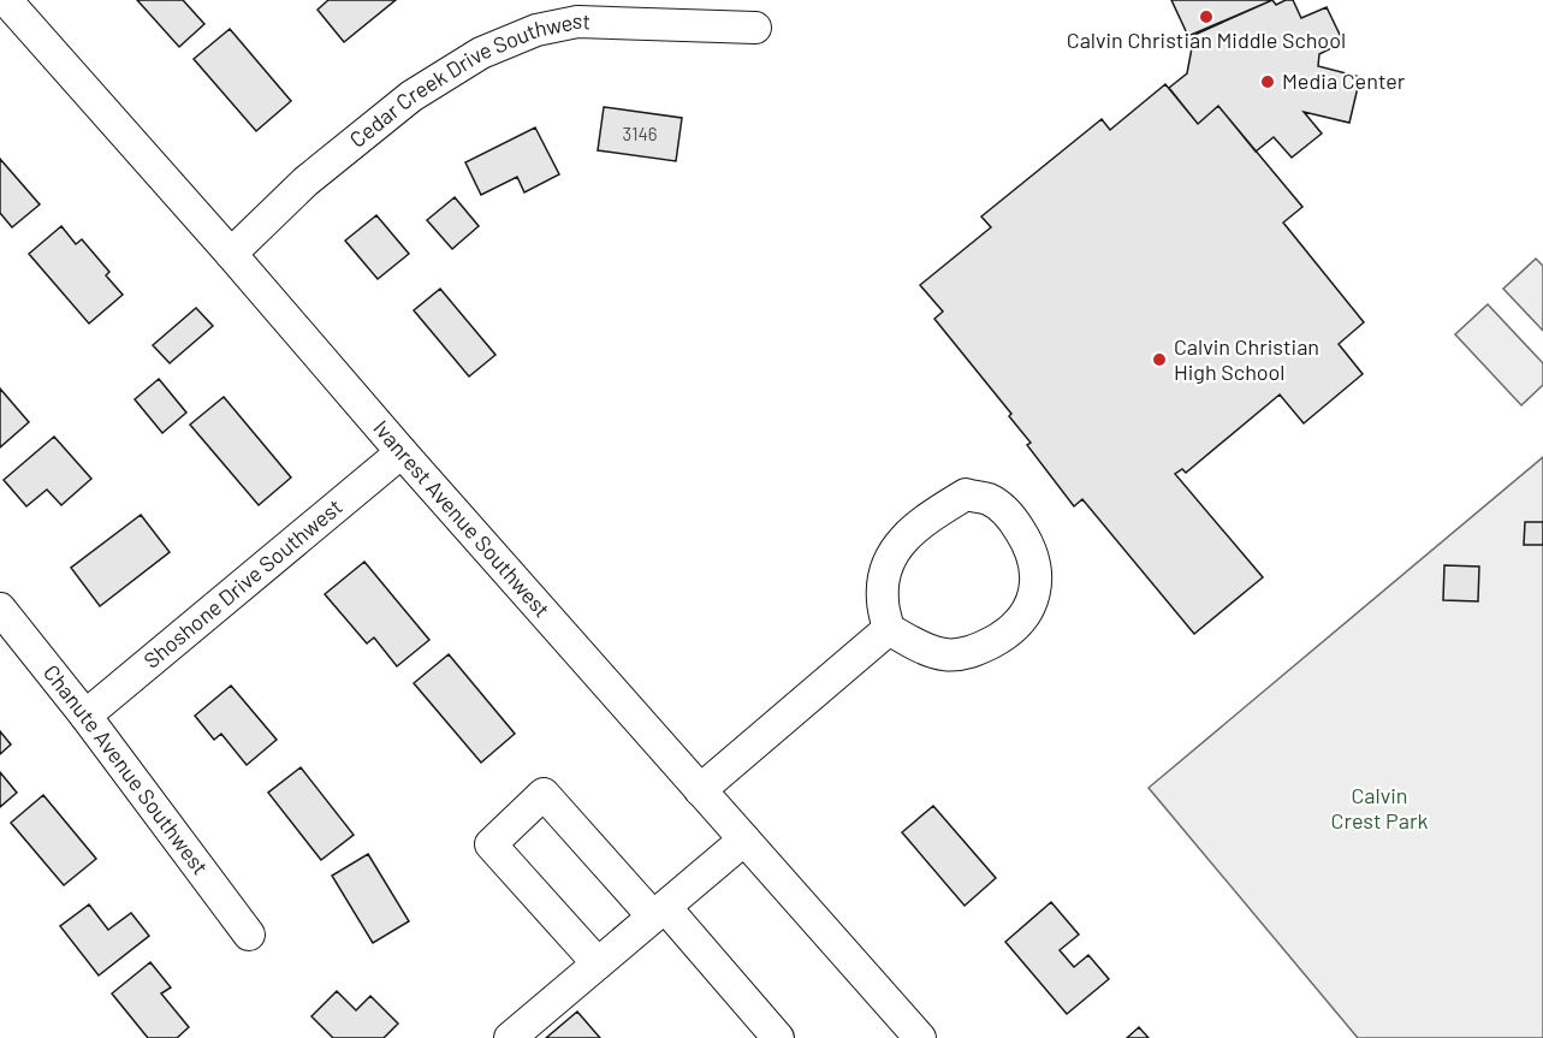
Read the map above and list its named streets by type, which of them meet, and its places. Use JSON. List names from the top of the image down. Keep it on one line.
{"streets":{"street":["Cedar Creek Drive Southwest","Ivanrest Avenue Southwest","Shoshone Drive Southwest","Chanute Avenue Southwest"]},"crossings":[["Cedar Creek Drive Southwest","Ivanrest Avenue Southwest"],["Ivanrest Avenue Southwest","Shoshone Drive Southwest"],["Shoshone Drive Southwest","Chanute Avenue Southwest"]],"parks":["Calvin Crest Park"],"places":["Calvin Christian Middle School","Media Center","Calvin Christian High School"],"house_numbers":["3146"]}
